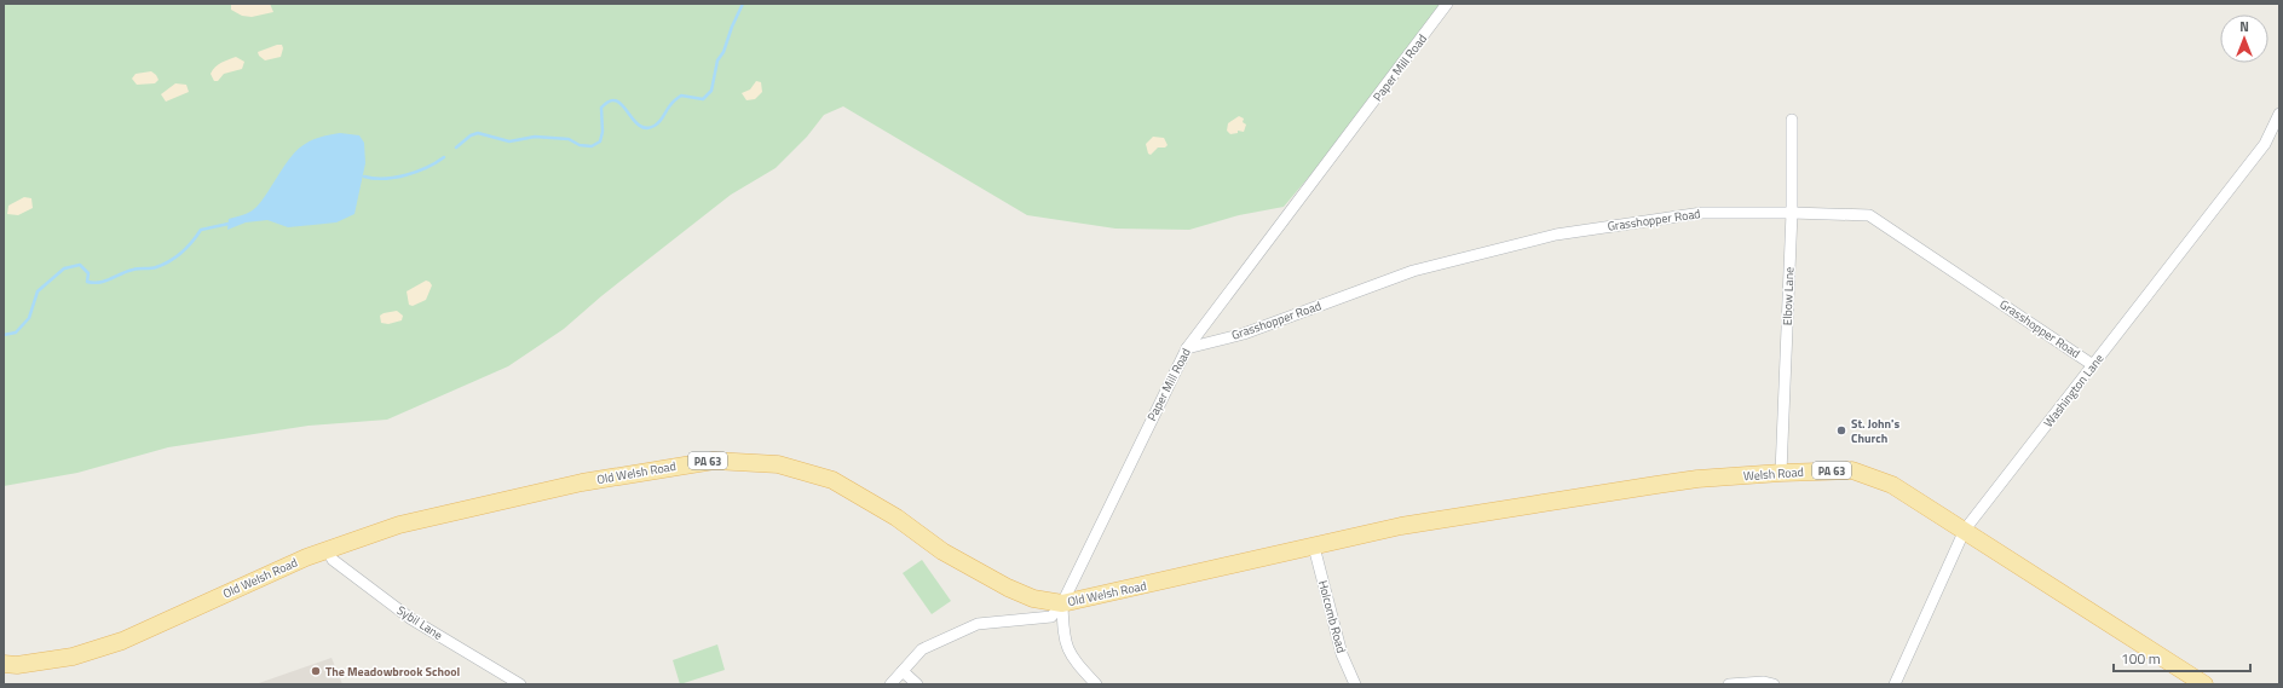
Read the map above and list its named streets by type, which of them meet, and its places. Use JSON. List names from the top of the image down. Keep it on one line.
{"streets":{"main road":["PA 63","Old Welsh Road","Welsh Road"],"street":["Paper Mill Road","Grasshopper Road","Elbow Lane","Washington Lane","Holcomb Road","Sybil Lane"]},"crossings":[["Paper Mill Road","Grasshopper Road"],["Paper Mill Road","Old Welsh Road"],["Grasshopper Road","Elbow Lane"],["Grasshopper Road","Washington Lane"],["Elbow Lane","Welsh Road"],["Washington Lane","Welsh Road"],["Old Welsh Road","Welsh Road"],["Old Welsh Road","Holcomb Road"],["Old Welsh Road","Sybil Lane"]],"places":["St. John's Church","The Meadowbrook School"],"scale_bar":"100 m","north":"top"}
